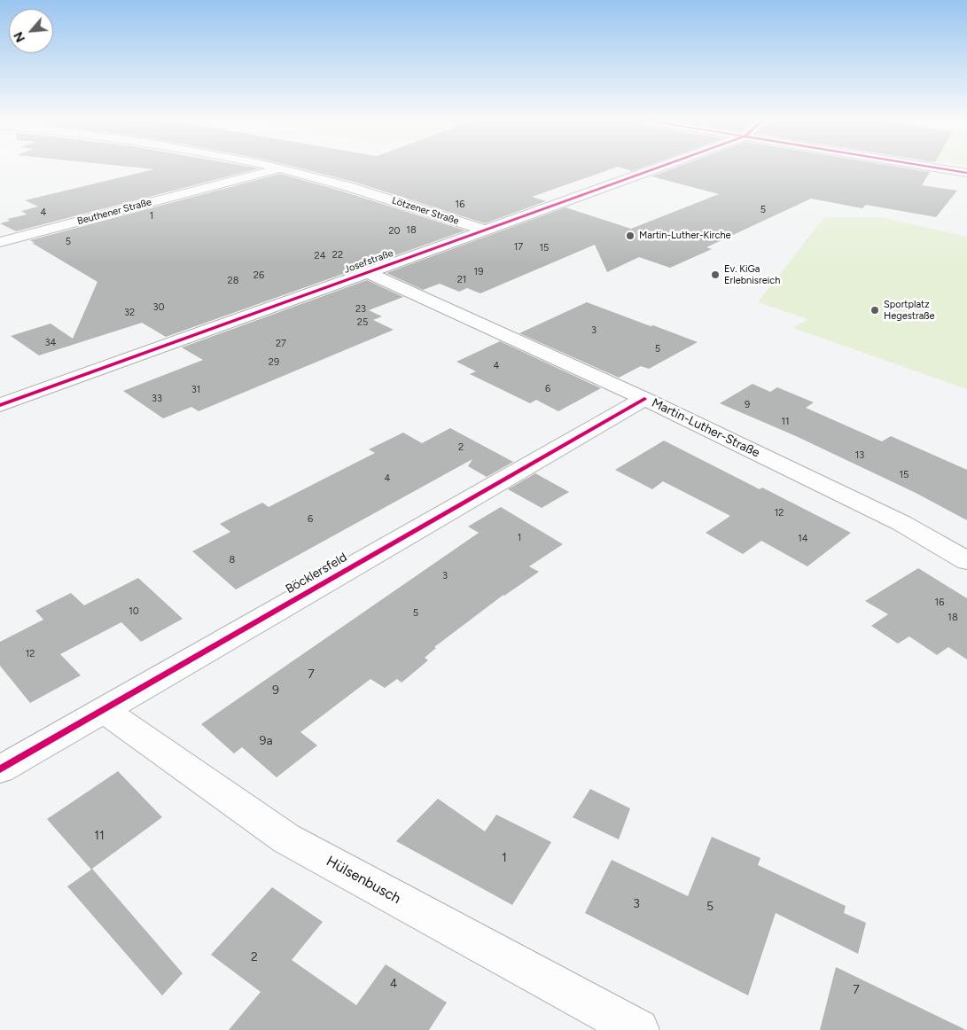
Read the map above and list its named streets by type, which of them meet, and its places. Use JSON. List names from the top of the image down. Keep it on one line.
{"streets":{"street":["Lötzener Straße","Beuthener Straße","Josefstraße","Martin-Luther-Straße","Böcklersfeld","Hülsenbusch"]},"crossings":[["Lötzener Straße","Beuthener Straße"],["Lötzener Straße","Josefstraße"],["Josefstraße","Martin-Luther-Straße"],["Martin-Luther-Straße","Böcklersfeld"],["Böcklersfeld","Hülsenbusch"]],"places":["Martin-Luther-Kirche","Ev. KiGa Erlebnisreich","Sportplatz Hegestraße"],"house_numbers":["16","5","4","1","18","20","5","17","15","22","24","19","26","21","28","30","23","32","25","3","34","27","5","29","4","6","31","33","9","11","2","13","15","4","12","6","1","14","8","3","16","10","5","18","12","7","9","9a","11","1","3","5","2","4","7"],"north":"bottom left"}
